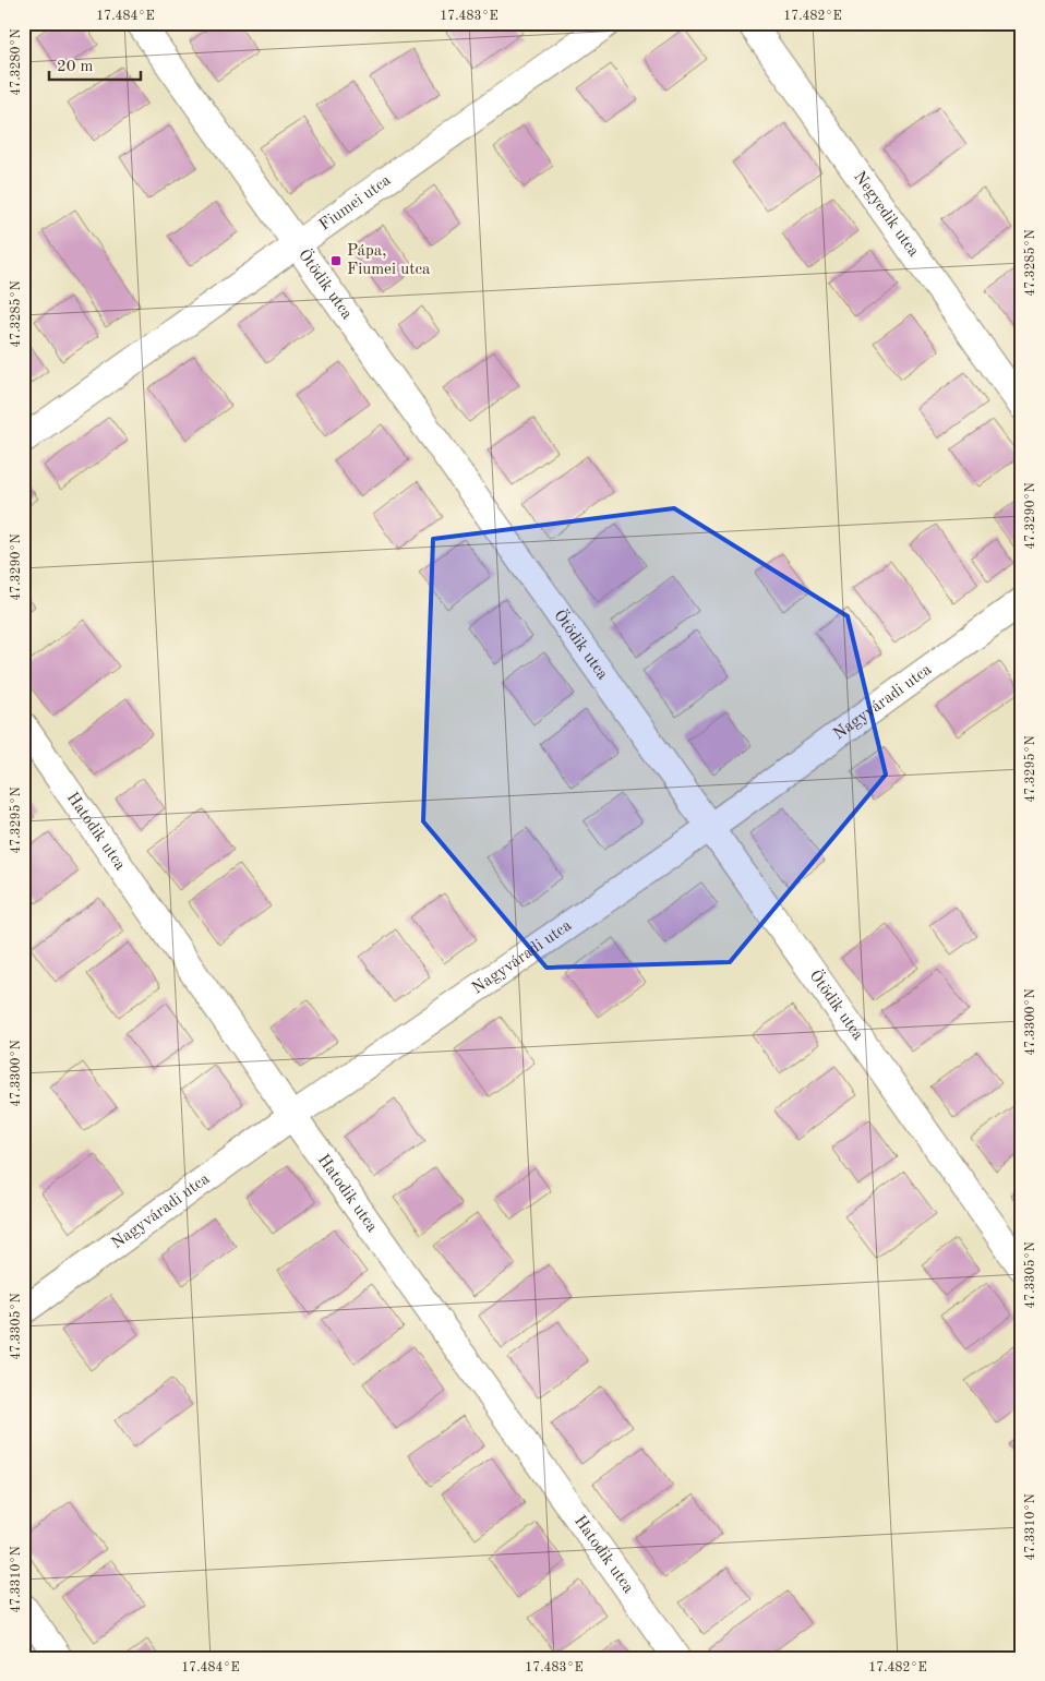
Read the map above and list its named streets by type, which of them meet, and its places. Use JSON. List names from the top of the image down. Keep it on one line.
{"streets":{"street":["Fiumei utca","Negyedik utca","Ötödik utca","Nagyváradi utca","Hatodik utca"]},"crossings":[["Fiumei utca","Ötödik utca"],["Ötödik utca","Nagyváradi utca"],["Nagyváradi utca","Hatodik utca"]],"places":{"transit":["Pápa, Fiumei utca"]},"scale_bar":"20 m","coordinates":["17.484°E","17.483°E","17.482°E","47.3280°N","47.3285°N","47.3290°N","47.3295°N","47.3300°N","47.3305°N","47.3310°N"]}
